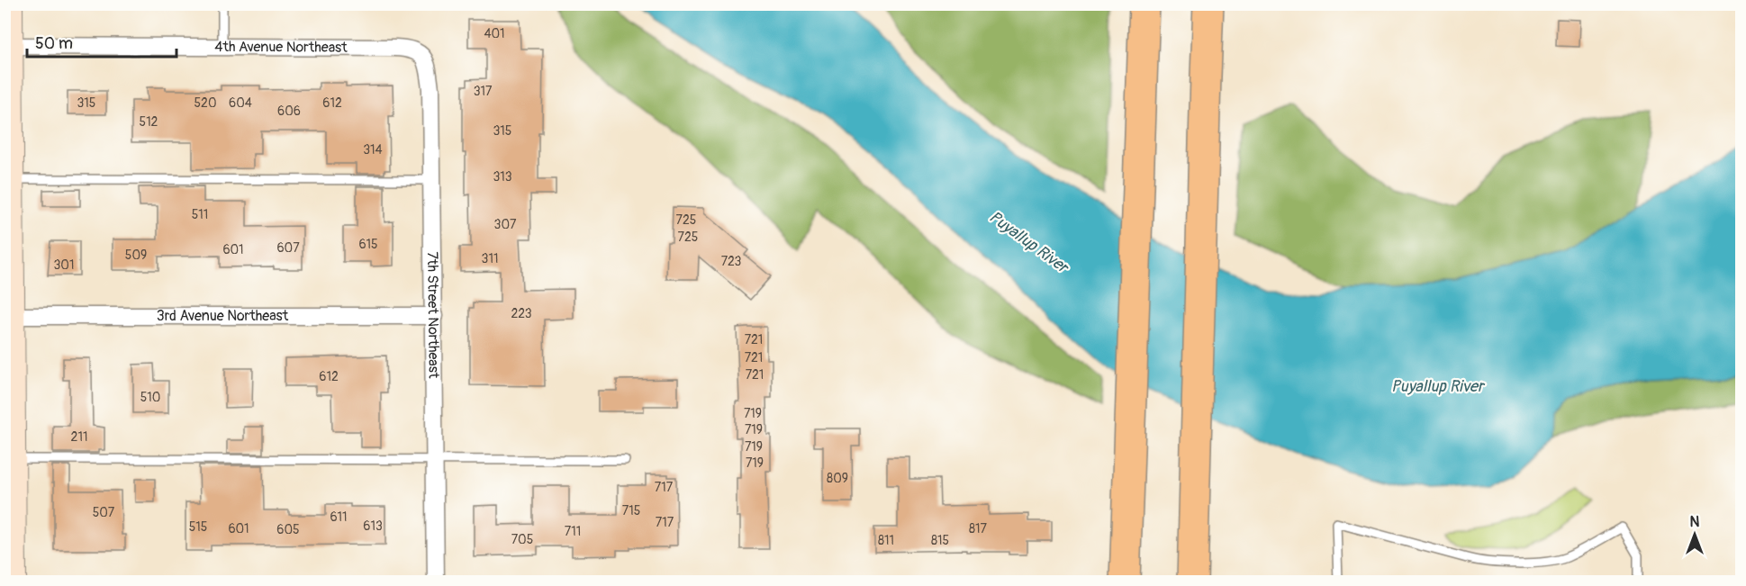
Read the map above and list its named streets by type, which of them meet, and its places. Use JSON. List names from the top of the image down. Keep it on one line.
{"streets":{"street":["4th Avenue Northeast","3rd Avenue Northeast","7th Street Northeast"]},"crossings":[["4th Avenue Northeast","7th Street Northeast"],["3rd Avenue Northeast","7th Street Northeast"]],"water":["Puyallup River"],"house_numbers":["401","317","315","520","604","612","606","512","315","314","313","511","725","307","725","615","607","601","509","311","723","301","223","721","721","721","612","510","719","719","211","719","719","809","717","715","507","611","717","613","515","601","817","605","711","705","811","815"],"scale_bar":"50 m","north":"top"}
